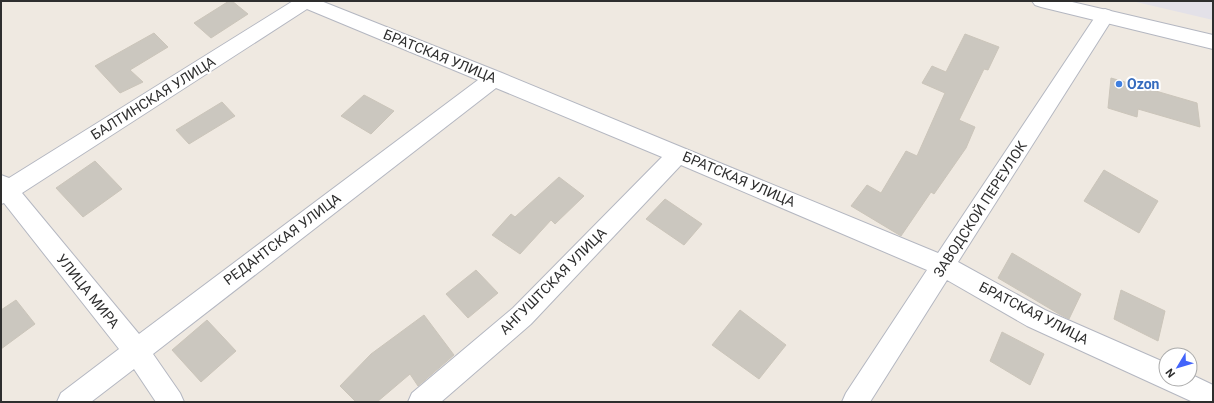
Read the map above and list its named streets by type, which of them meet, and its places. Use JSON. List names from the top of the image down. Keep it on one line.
{"streets":{"street":["БРАТСКАЯ УЛИЦА","БАЛТИНСКАЯ УЛИЦА","ЗАВОДСКОЙ ПЕРЕУЛОК","РЕДАНТСКАЯ УЛИЦА","АНГУШТСКАЯ УЛИЦА","УЛИЦА МИРА"]},"crossings":[["БРАТСКАЯ УЛИЦА","БАЛТИНСКАЯ УЛИЦА"],["БРАТСКАЯ УЛИЦА","ЗАВОДСКОЙ ПЕРЕУЛОК"],["БРАТСКАЯ УЛИЦА","РЕДАНТСКАЯ УЛИЦА"],["БРАТСКАЯ УЛИЦА","АНГУШТСКАЯ УЛИЦА"],["БАЛТИНСКАЯ УЛИЦА","УЛИЦА МИРА"],["РЕДАНТСКАЯ УЛИЦА","УЛИЦА МИРА"]],"places":["Ozon"],"north":"bottom left"}
